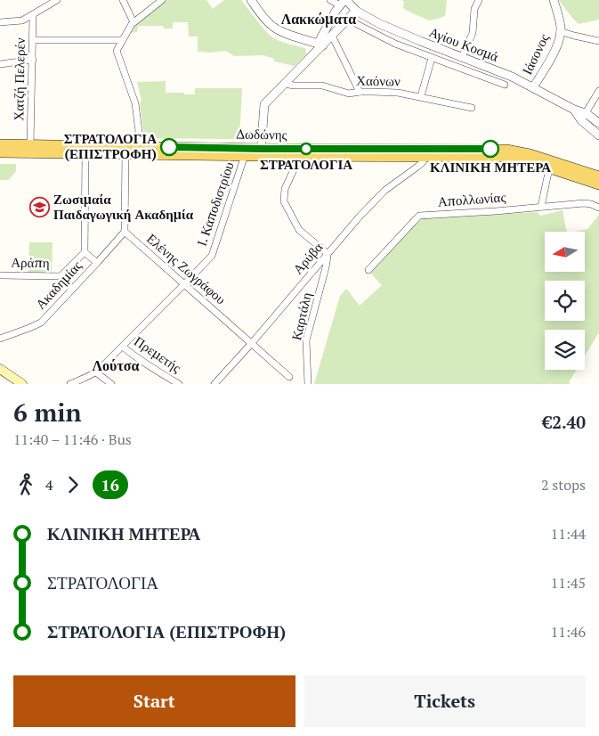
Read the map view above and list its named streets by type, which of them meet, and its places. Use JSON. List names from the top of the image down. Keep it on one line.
{"streets":{"main road":["Δωδώνης"],"street":["Αγίου Κοσμά","Ιάσονος","Χατζή Πελερέν","Χαόνων","Απολλωνίας","Ι. Καποδιστρίου","Αρύβα","Αράπη","Ελένης Ζωγράφου","Ακαδημίας","Καρτάλη","Πρεμετής"]},"crossings":[["Αγίου Κοσμά","Ιάσονος"],["Χατζή Πελερέν","Δωδώνης"],["Δωδώνης","Ι. Καποδιστρίου"],["Δωδώνης","Αρύβα"],["Ι. Καποδιστρίου","Ελένης Ζωγράφου"],["Ι. Καποδιστρίου","Πρεμετής"],["Αρύβα","Ελένης Ζωγράφου"],["Αρύβα","Καρτάλη"],["Ελένης Ζωγράφου","Ακαδημίας"]],"districts":["Λακκώματα","Λούτσα"],"places":{"other":["ΣΤΡΑΤΟΛΟΓΙΑ (ΕΠΙΣΤΡΟΦΗ)","ΣΤΡΑΤΟΛΟΓΙΑ","ΚΛΙΝΙΚΗ ΜΗΤΕΡΑ"],"school or university":["Ζωσιμαία Παιδαγωγική Ακαδημία"]},"lines":["bus line 16"],"north":"left","page":{"heading":["6 min","11:40 – 11:46 · Bus","€2.40"],"legs":["4","16","2 stops"],"list":[{"name":"ΚΛΙΝΙΚΗ ΜΗΤΕΡΑ","value":"11:44"},{"name":"ΣΤΡΑΤΟΛΟΓΙΑ","value":"11:45"},{"name":"ΣΤΡΑΤΟΛΟΓΙΑ (ΕΠΙΣΤΡΟΦΗ)","value":"11:46"}],"buttons":["Start","Tickets"]}}
